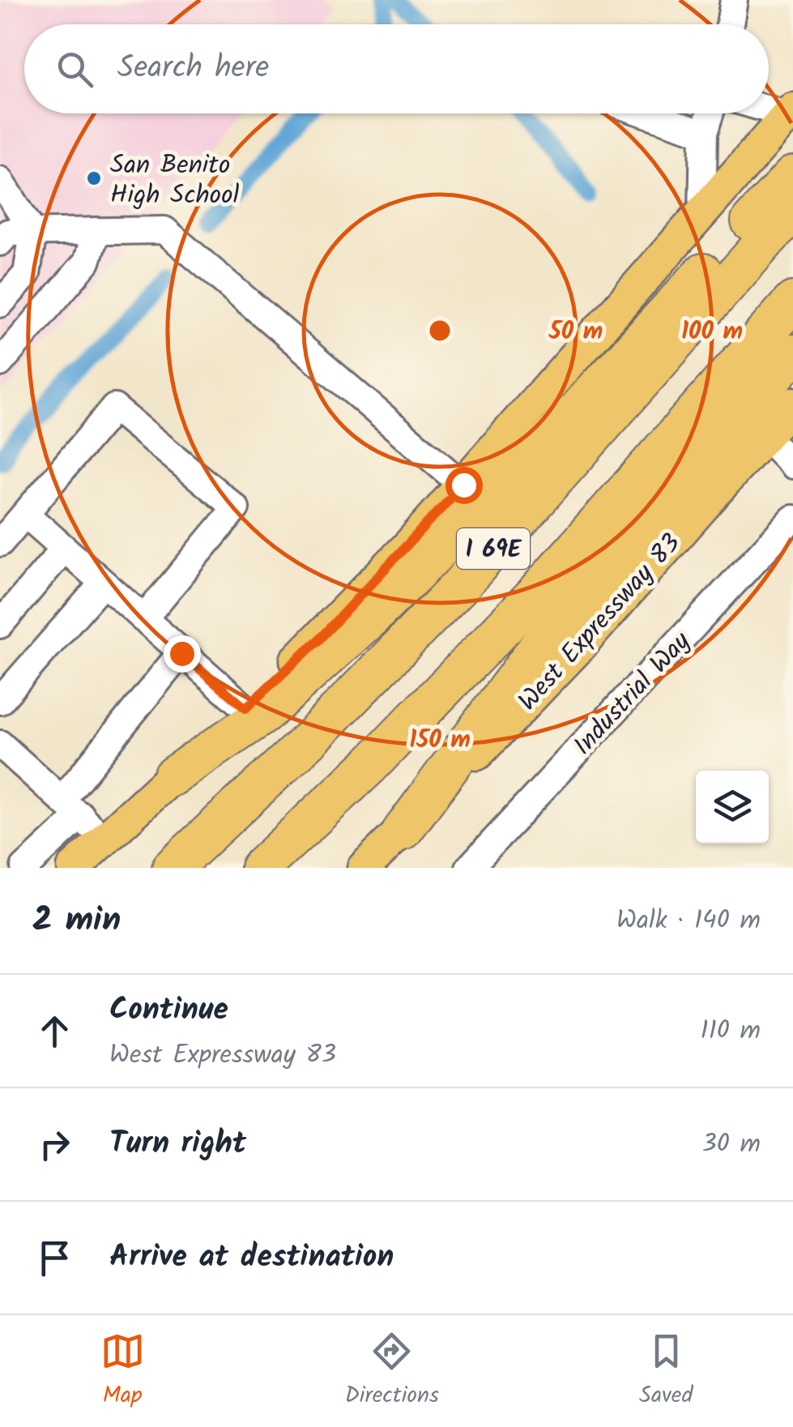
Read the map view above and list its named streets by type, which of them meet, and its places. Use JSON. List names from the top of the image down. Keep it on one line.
{"streets":{"highway":["I 69E"],"main road":["West Expressway 83"],"street":["Industrial Way"]},"places":["San Benito High School"],"page":{"search":"Search here","heading":["2 min","Walk · 140 m"],"list":[["Continue","West Expressway 83","110 m"],["Turn right","30 m"],"Arrive at destination"],"nav":["Map","Directions","Saved"]},"rings":["50 m","100 m","150 m"]}
